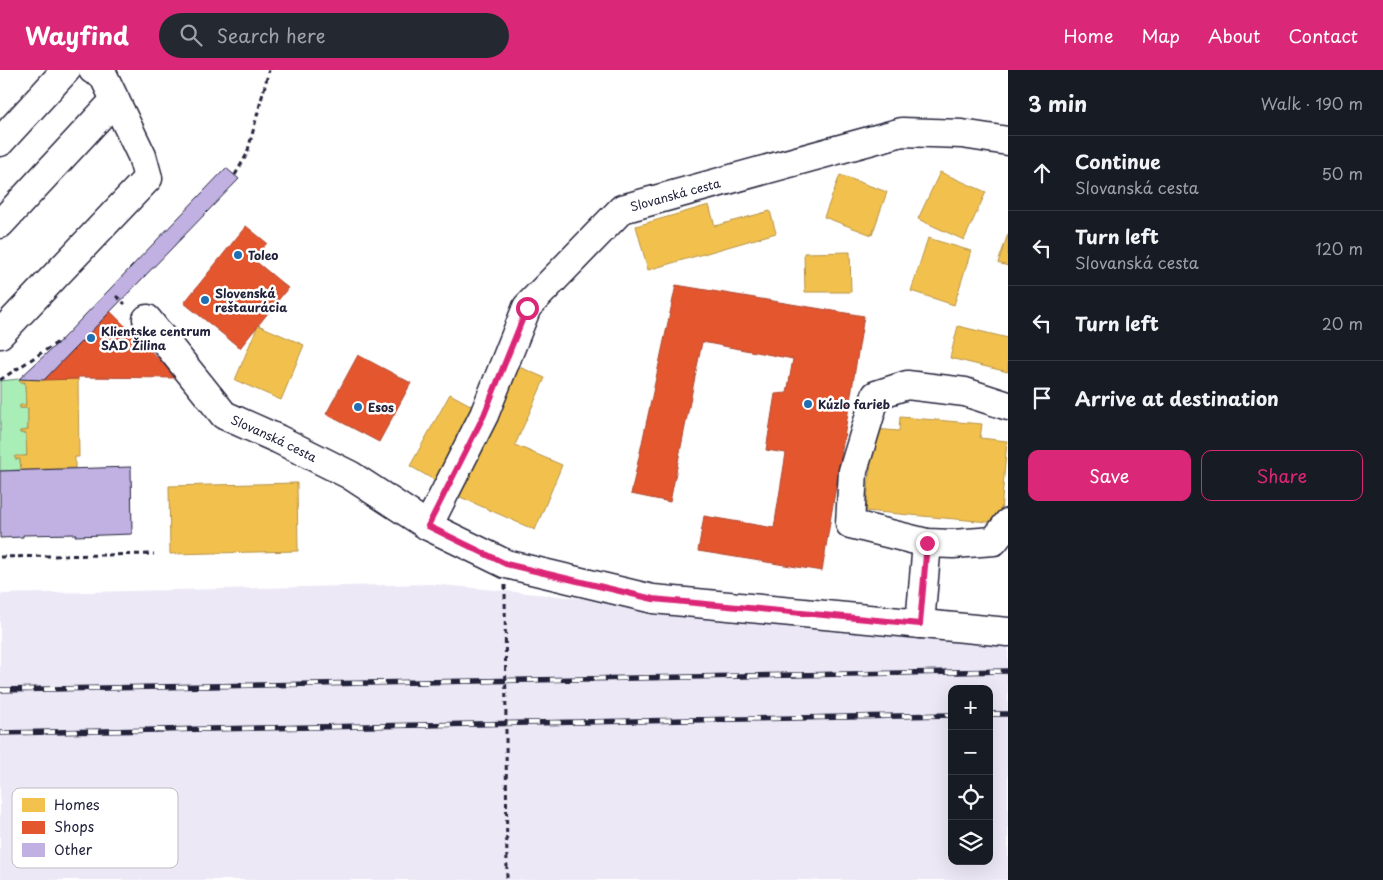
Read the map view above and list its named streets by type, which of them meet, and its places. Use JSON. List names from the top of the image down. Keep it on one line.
{"streets":{"street":["Slovanská cesta"]},"places":["Toleo","Slovenská reštaurácia","Klientske centrum SAD Žilina","Kúzlo farieb","Esos"],"legend":["Homes","Shops","Other"],"page":{"header":"Wayfind","search":"Search here","nav":["Home","Map","About","Contact"],"heading":["3 min","Walk · 190 m"],"list":[["Continue","Slovanská cesta","50 m"],["Turn left","Slovanská cesta","120 m"],["Turn left","20 m"],"Arrive at destination"],"buttons":["Save","Share"],"map_buttons":["+","−"]}}
